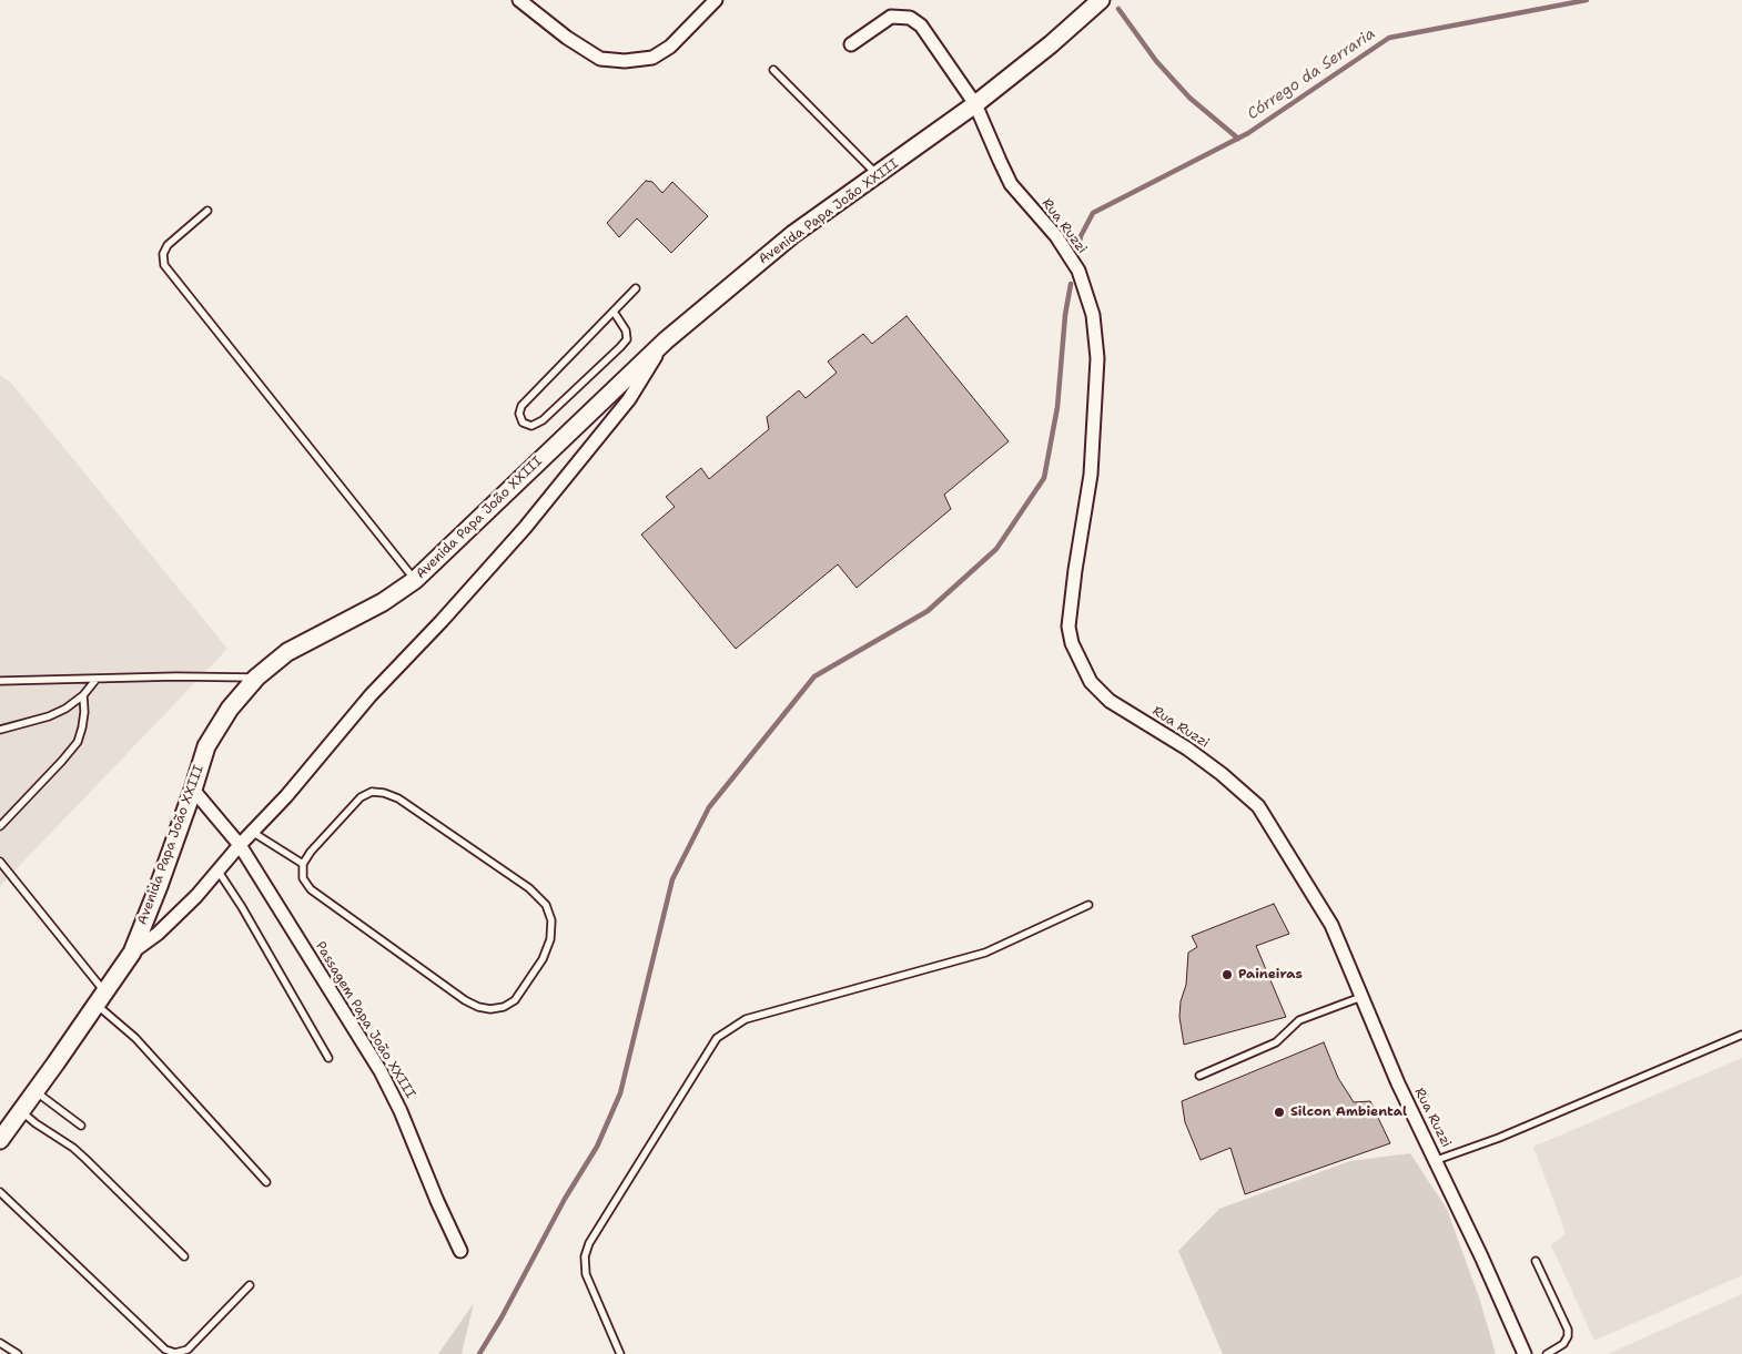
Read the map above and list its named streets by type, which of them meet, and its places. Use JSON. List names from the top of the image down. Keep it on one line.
{"streets":{"street":["Avenida Papa João XXIII","Rua Ruzzi","Passagem Papa João XXIII"]},"crossings":[["Avenida Papa João XXIII","Rua Ruzzi"],["Avenida Papa João XXIII","Passagem Papa João XXIII"]],"water":["Córrego da Serraria"],"places":["Paineiras","Silcon Ambiental"]}
